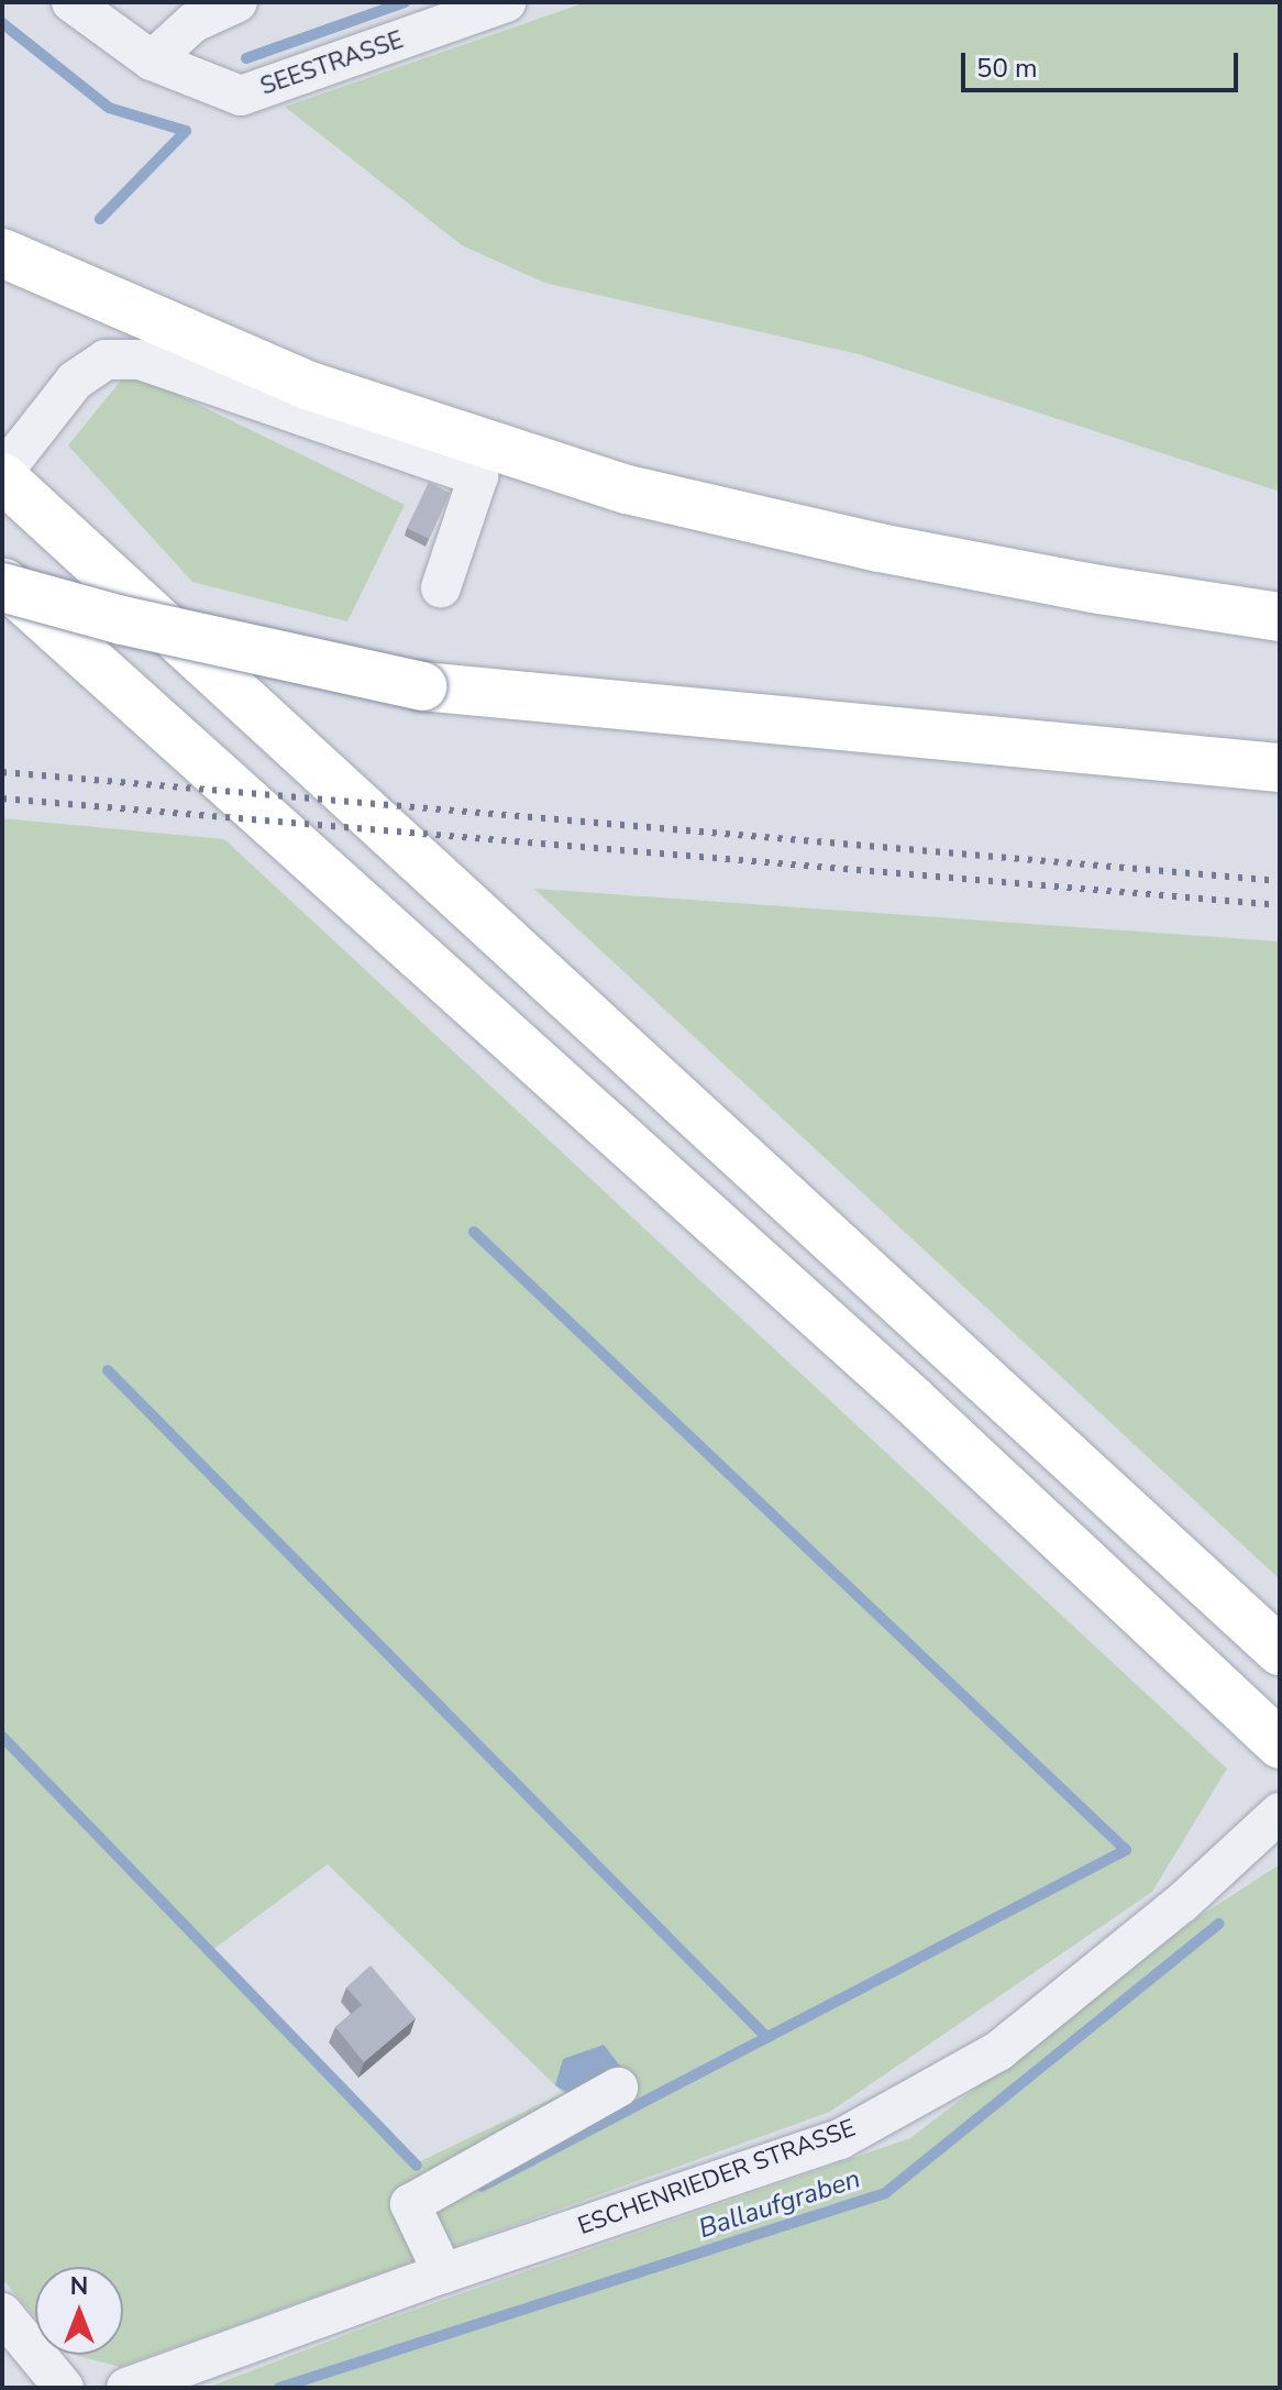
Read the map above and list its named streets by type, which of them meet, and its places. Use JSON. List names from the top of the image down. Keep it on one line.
{"streets":{"street":["SEESTRASSE","ESCHENRIEDER STRASSE"]},"water":["Ballaufgraben"],"scale_bar":"50 m","north":"top"}
